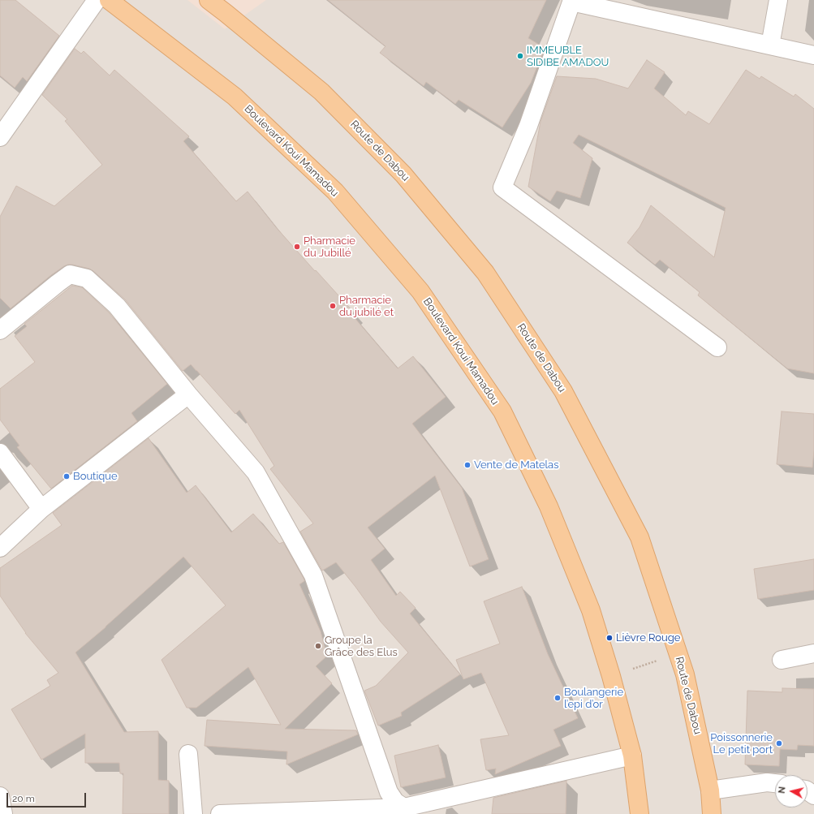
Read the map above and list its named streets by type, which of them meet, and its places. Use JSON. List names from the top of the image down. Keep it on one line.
{"streets":{"main road":["Boulevard Koui Mamadou","Route de Dabou"]},"places":["IMMEUBLE SIDIBE AMADOU","Pharmacie du Jubillé","Pharmacie du jubilé et","Vente de Matelas","Boutique","Lièvre Rouge","Groupe la Grâce des Elus","Boulangerie l’epi d’or","Poissonnerie Le petit port"],"scale_bar":"20 m","north":"left"}
